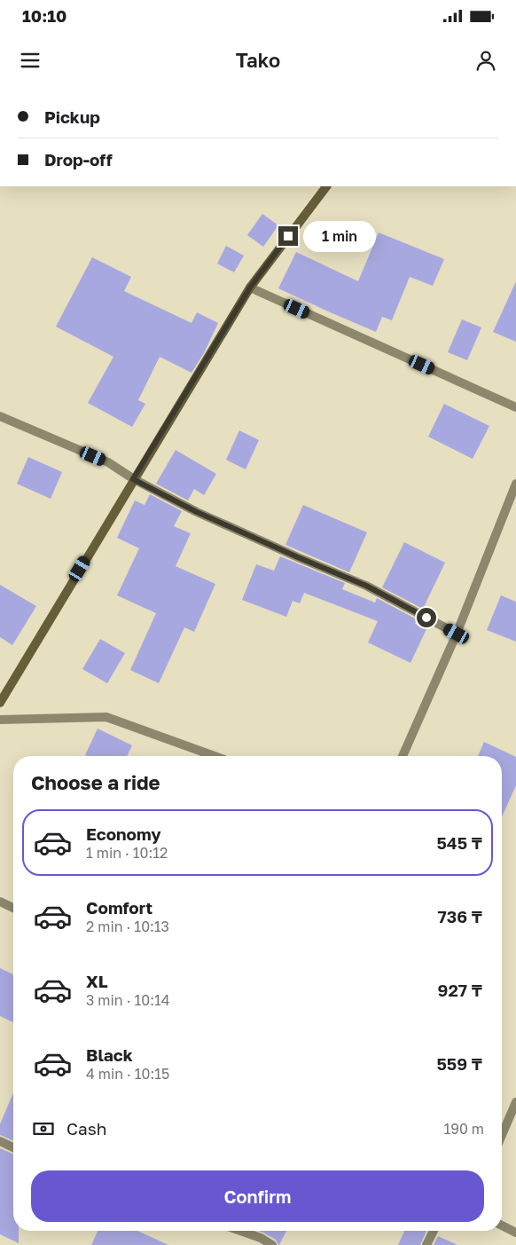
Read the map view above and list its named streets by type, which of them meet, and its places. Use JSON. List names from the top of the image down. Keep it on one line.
{"page":{"status":"10:10","header":"Tako","banner":["Pickup","Drop-off"],"bubble":"1 min","heading":"Choose a ride","list":[{"name":"Economy","note":"1 min · 10:12","value":"545 ₸"},{"name":"Comfort","note":"2 min · 10:13","value":"736 ₸"},{"name":"XL","note":"3 min · 10:14","value":"927 ₸"},{"name":"Black","note":"4 min · 10:15","value":"559 ₸"}],"pay":["Cash","190 m"],"buttons":"Confirm"}}
